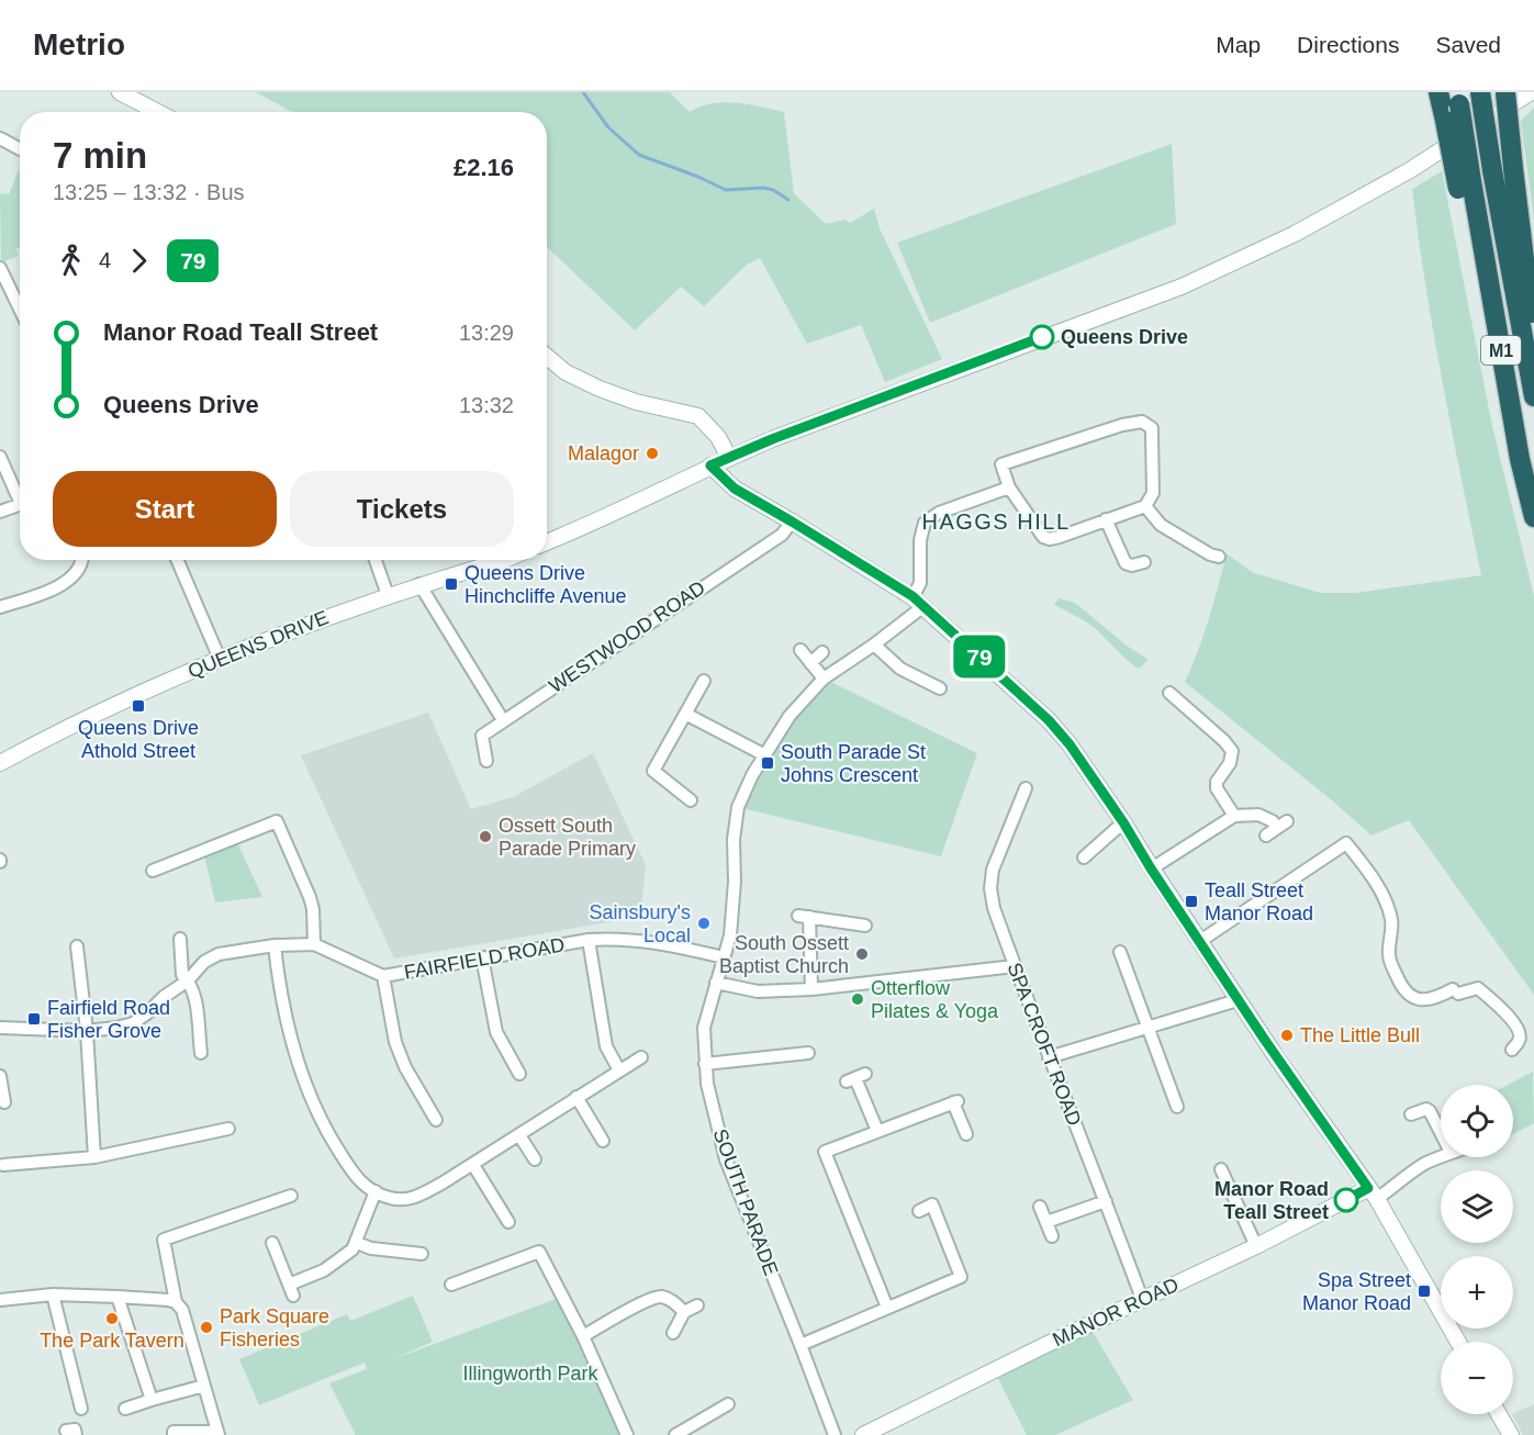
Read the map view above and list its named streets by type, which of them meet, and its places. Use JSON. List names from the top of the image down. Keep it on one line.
{"streets":{"highway":["M1"],"street":["WESTWOOD ROAD","QUEENS DRIVE","FAIRFIELD ROAD","SPA CROFT ROAD","SOUTH PARADE","MANOR ROAD"]},"crossings":[["FAIRFIELD ROAD","SOUTH PARADE"],["SPA CROFT ROAD","MANOR ROAD"]],"districts":["HAGGS HILL"],"parks":["Illingworth Park"],"places":{"other":["Queens Drive","Malagor","Ossett South Parade Primary","Sainsbury's Local","South Ossett Baptist Church","Otterflow Pilates & Yoga","The Little Bull","Manor Road Teall Street","The Park Tavern","Park Square Fisheries"],"transit":["Queens Drive Hinchcliffe Avenue","Queens Drive Athold Street","South Parade St Johns Crescent","Teall Street Manor Road","Fairfield Road Fisher Grove","Spa Street Manor Road"]},"lines":["bus line 79"],"page":{"header":"Metrio","nav":["Map","Directions","Saved"],"on_map":"79","heading":["7 min","13:25 – 13:32 · Bus","£2.16"],"legs":["4","79"],"list":[{"name":"Manor Road Teall Street","value":"13:29"},{"name":"Queens Drive","value":"13:32"}],"buttons":["Start","Tickets"],"map_buttons":["+","−"]}}
